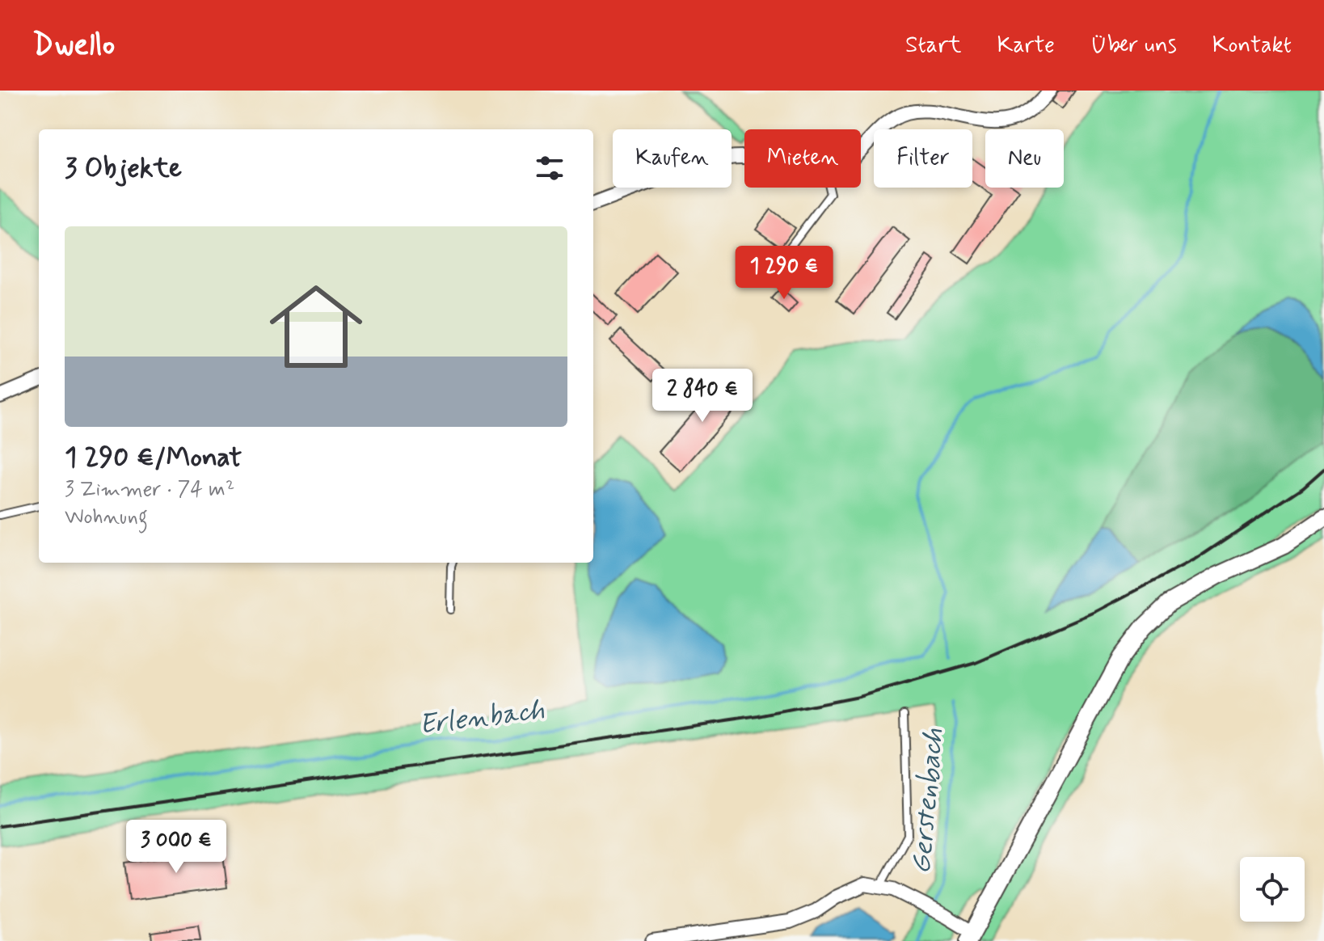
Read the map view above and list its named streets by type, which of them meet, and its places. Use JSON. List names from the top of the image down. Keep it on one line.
{"water":["Erlenbach","Gerstenbach"],"page":{"header":"Dwello","nav":["Start","Karte","Über uns","Kontakt"],"chip":["Kaufen","Mieten","Filter","Neu"],"heading":"3 Objekte","list":[{"name":"1 290 €/Monat","note":"3 Zimmer · 74 m² · Wohnung"}],"price":["1 290 €","2 840 €","3 000 €"]}}
